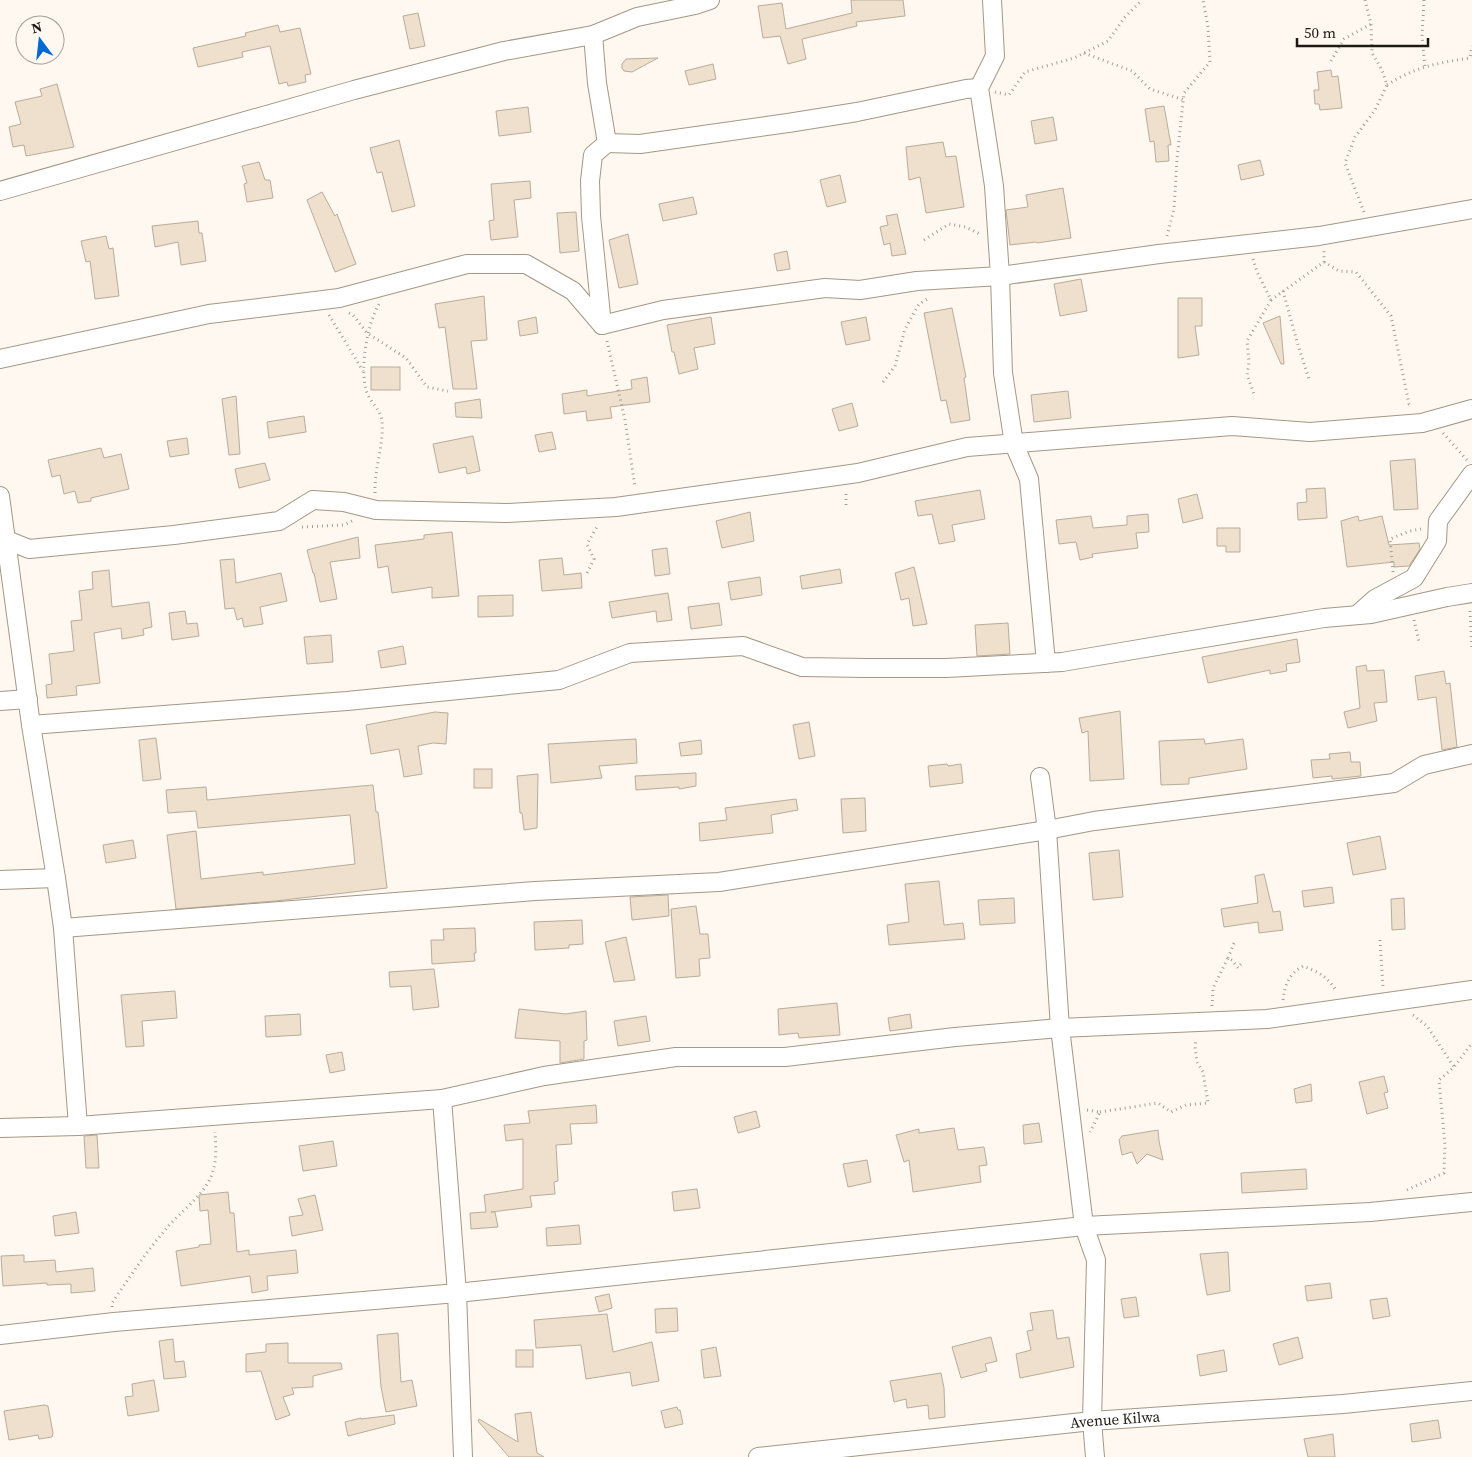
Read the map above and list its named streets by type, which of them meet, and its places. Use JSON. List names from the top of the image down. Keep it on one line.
{"streets":{"street":["Avenue Kilwa"]},"scale_bar":"50 m","north":"top"}
